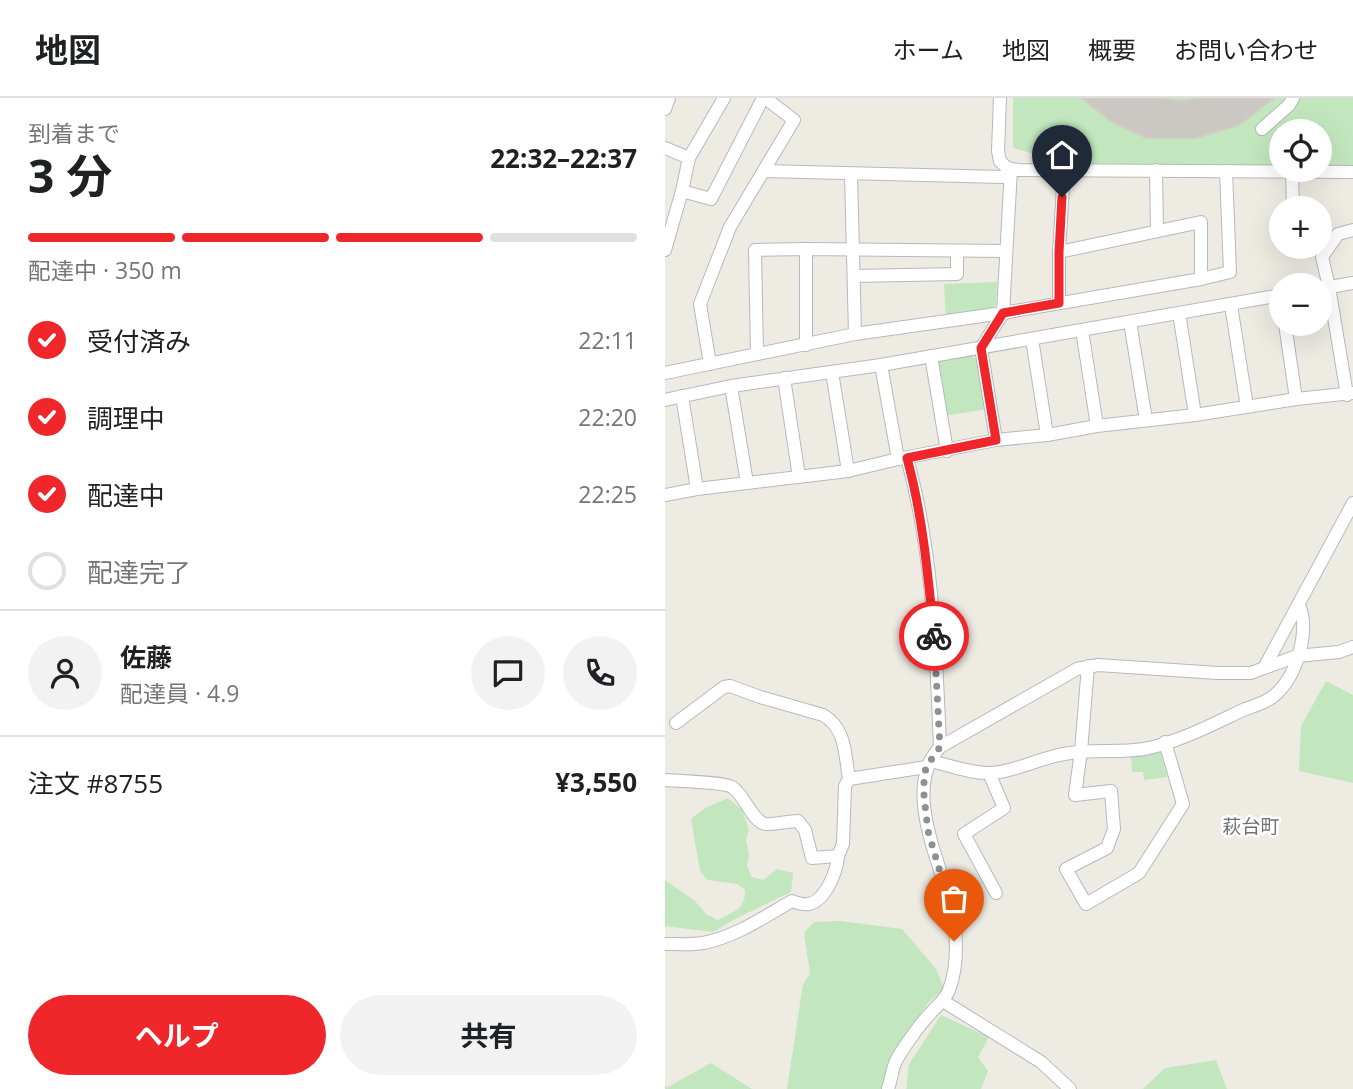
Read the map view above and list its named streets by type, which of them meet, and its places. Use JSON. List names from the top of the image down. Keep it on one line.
{"districts":["萩台町"],"page":{"header":"地図","nav":["ホーム","地図","概要","お問い合わせ"],"heading":["3 分","到着まで","22:32–22:37"],"panel":["佐藤","配達員 · 4.9","注文 #8755","¥3,550"],"map_buttons":["+","−"],"bar":"配達中 · 350 m","list":[["受付済み","22:11"],["調理中","22:20"],["配達中","22:25"],"配達完了"],"buttons":["ヘルプ","共有"]}}
